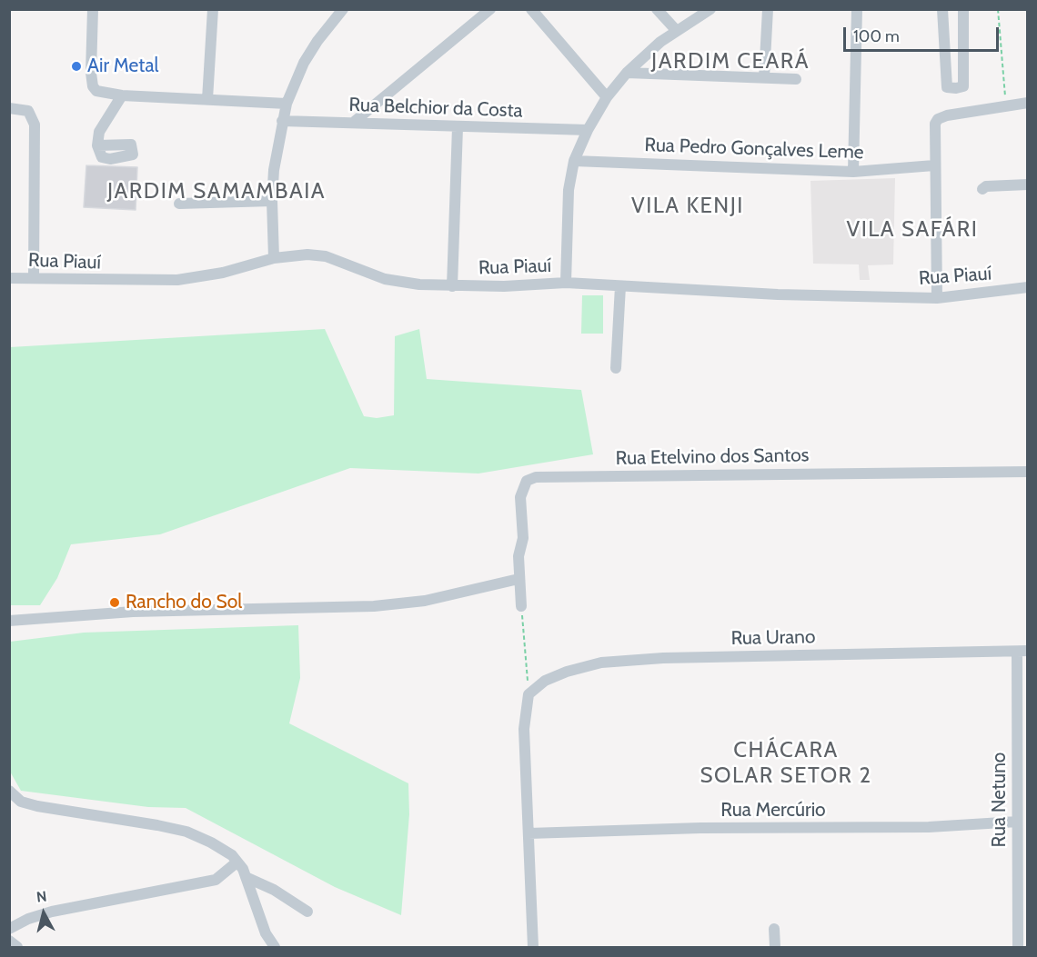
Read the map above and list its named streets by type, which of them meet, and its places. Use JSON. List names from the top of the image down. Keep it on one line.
{"streets":{"street":["Rua Belchior da Costa","Rua Pedro Gonçalves Leme","Rua Piauí","Rua Etelvino dos Santos","Rua Urano","Rua Netuno","Rua Mercúrio"]},"crossings":[["Rua Urano","Rua Netuno"],["Rua Netuno","Rua Mercúrio"]],"districts":["JARDIM CEARÁ","JARDIM SAMAMBAIA","VILA KENJI","VILA SAFÁRI","CHÁCARA SOLAR SETOR 2"],"places":["Air Metal","Rancho do Sol"],"scale_bar":"100 m","north":"top"}
